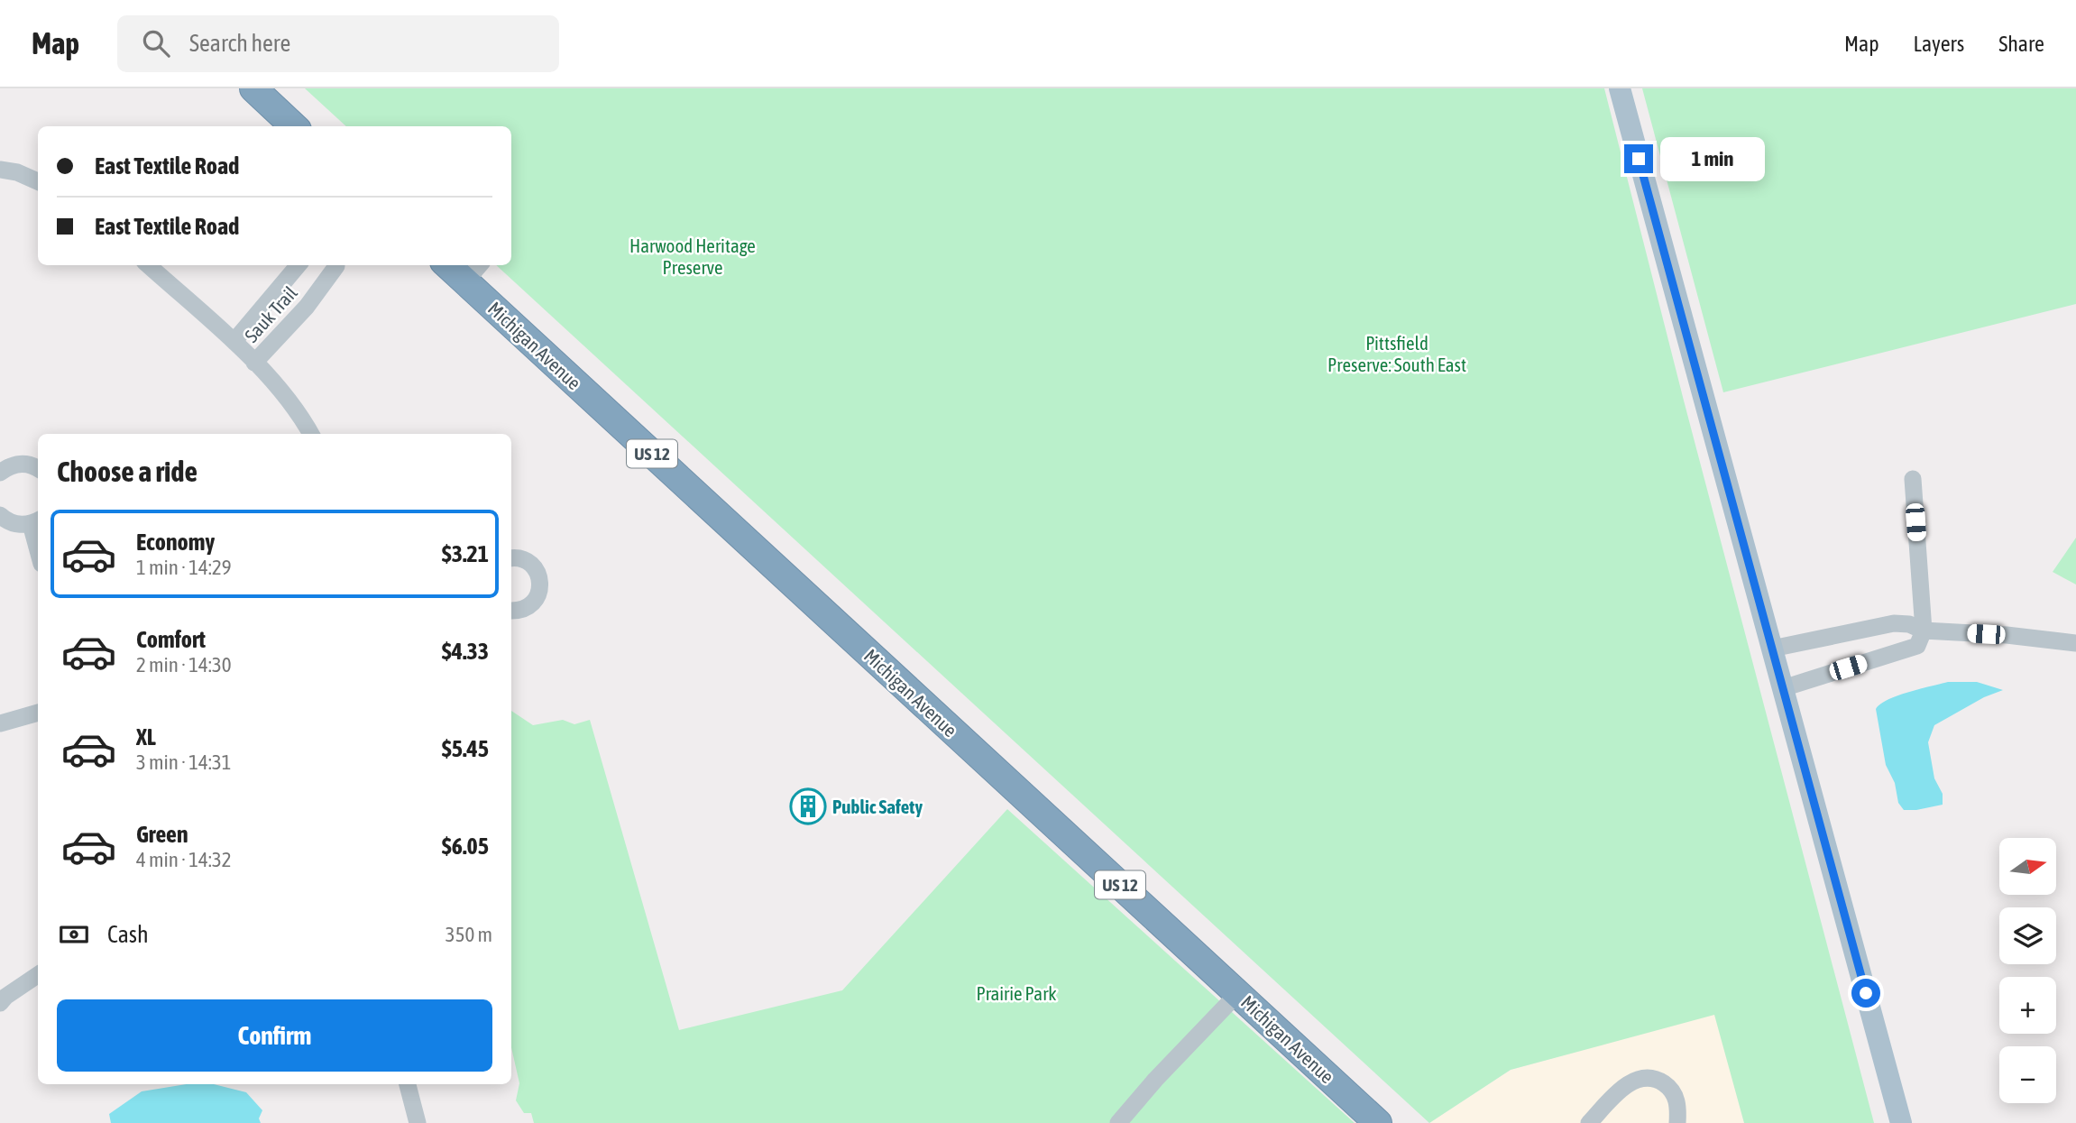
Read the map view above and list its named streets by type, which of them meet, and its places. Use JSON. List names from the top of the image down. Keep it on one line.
{"streets":{"highway":["Michigan Avenue","US 12"],"street":["Sauk Trail"]},"parks":["Harwood Heritage Preserve","Pittsfield Preserve: South East","Prairie Park"],"places":{"building":["Public Safety"]},"north":"right","page":{"header":"Map","search":"Search here","nav":["Map","Layers","Share"],"banner":["East Textile Road","East Textile Road"],"bubble":"1 min","heading":"Choose a ride","list":[{"name":"Economy","note":"1 min · 14:29","value":"$3.21"},{"name":"Comfort","note":"2 min · 14:30","value":"$4.33"},{"name":"XL","note":"3 min · 14:31","value":"$5.45"},{"name":"Green","note":"4 min · 14:32","value":"$6.05"}],"map_buttons":["+","−"],"pay":["Cash","350 m"],"buttons":"Confirm"}}
